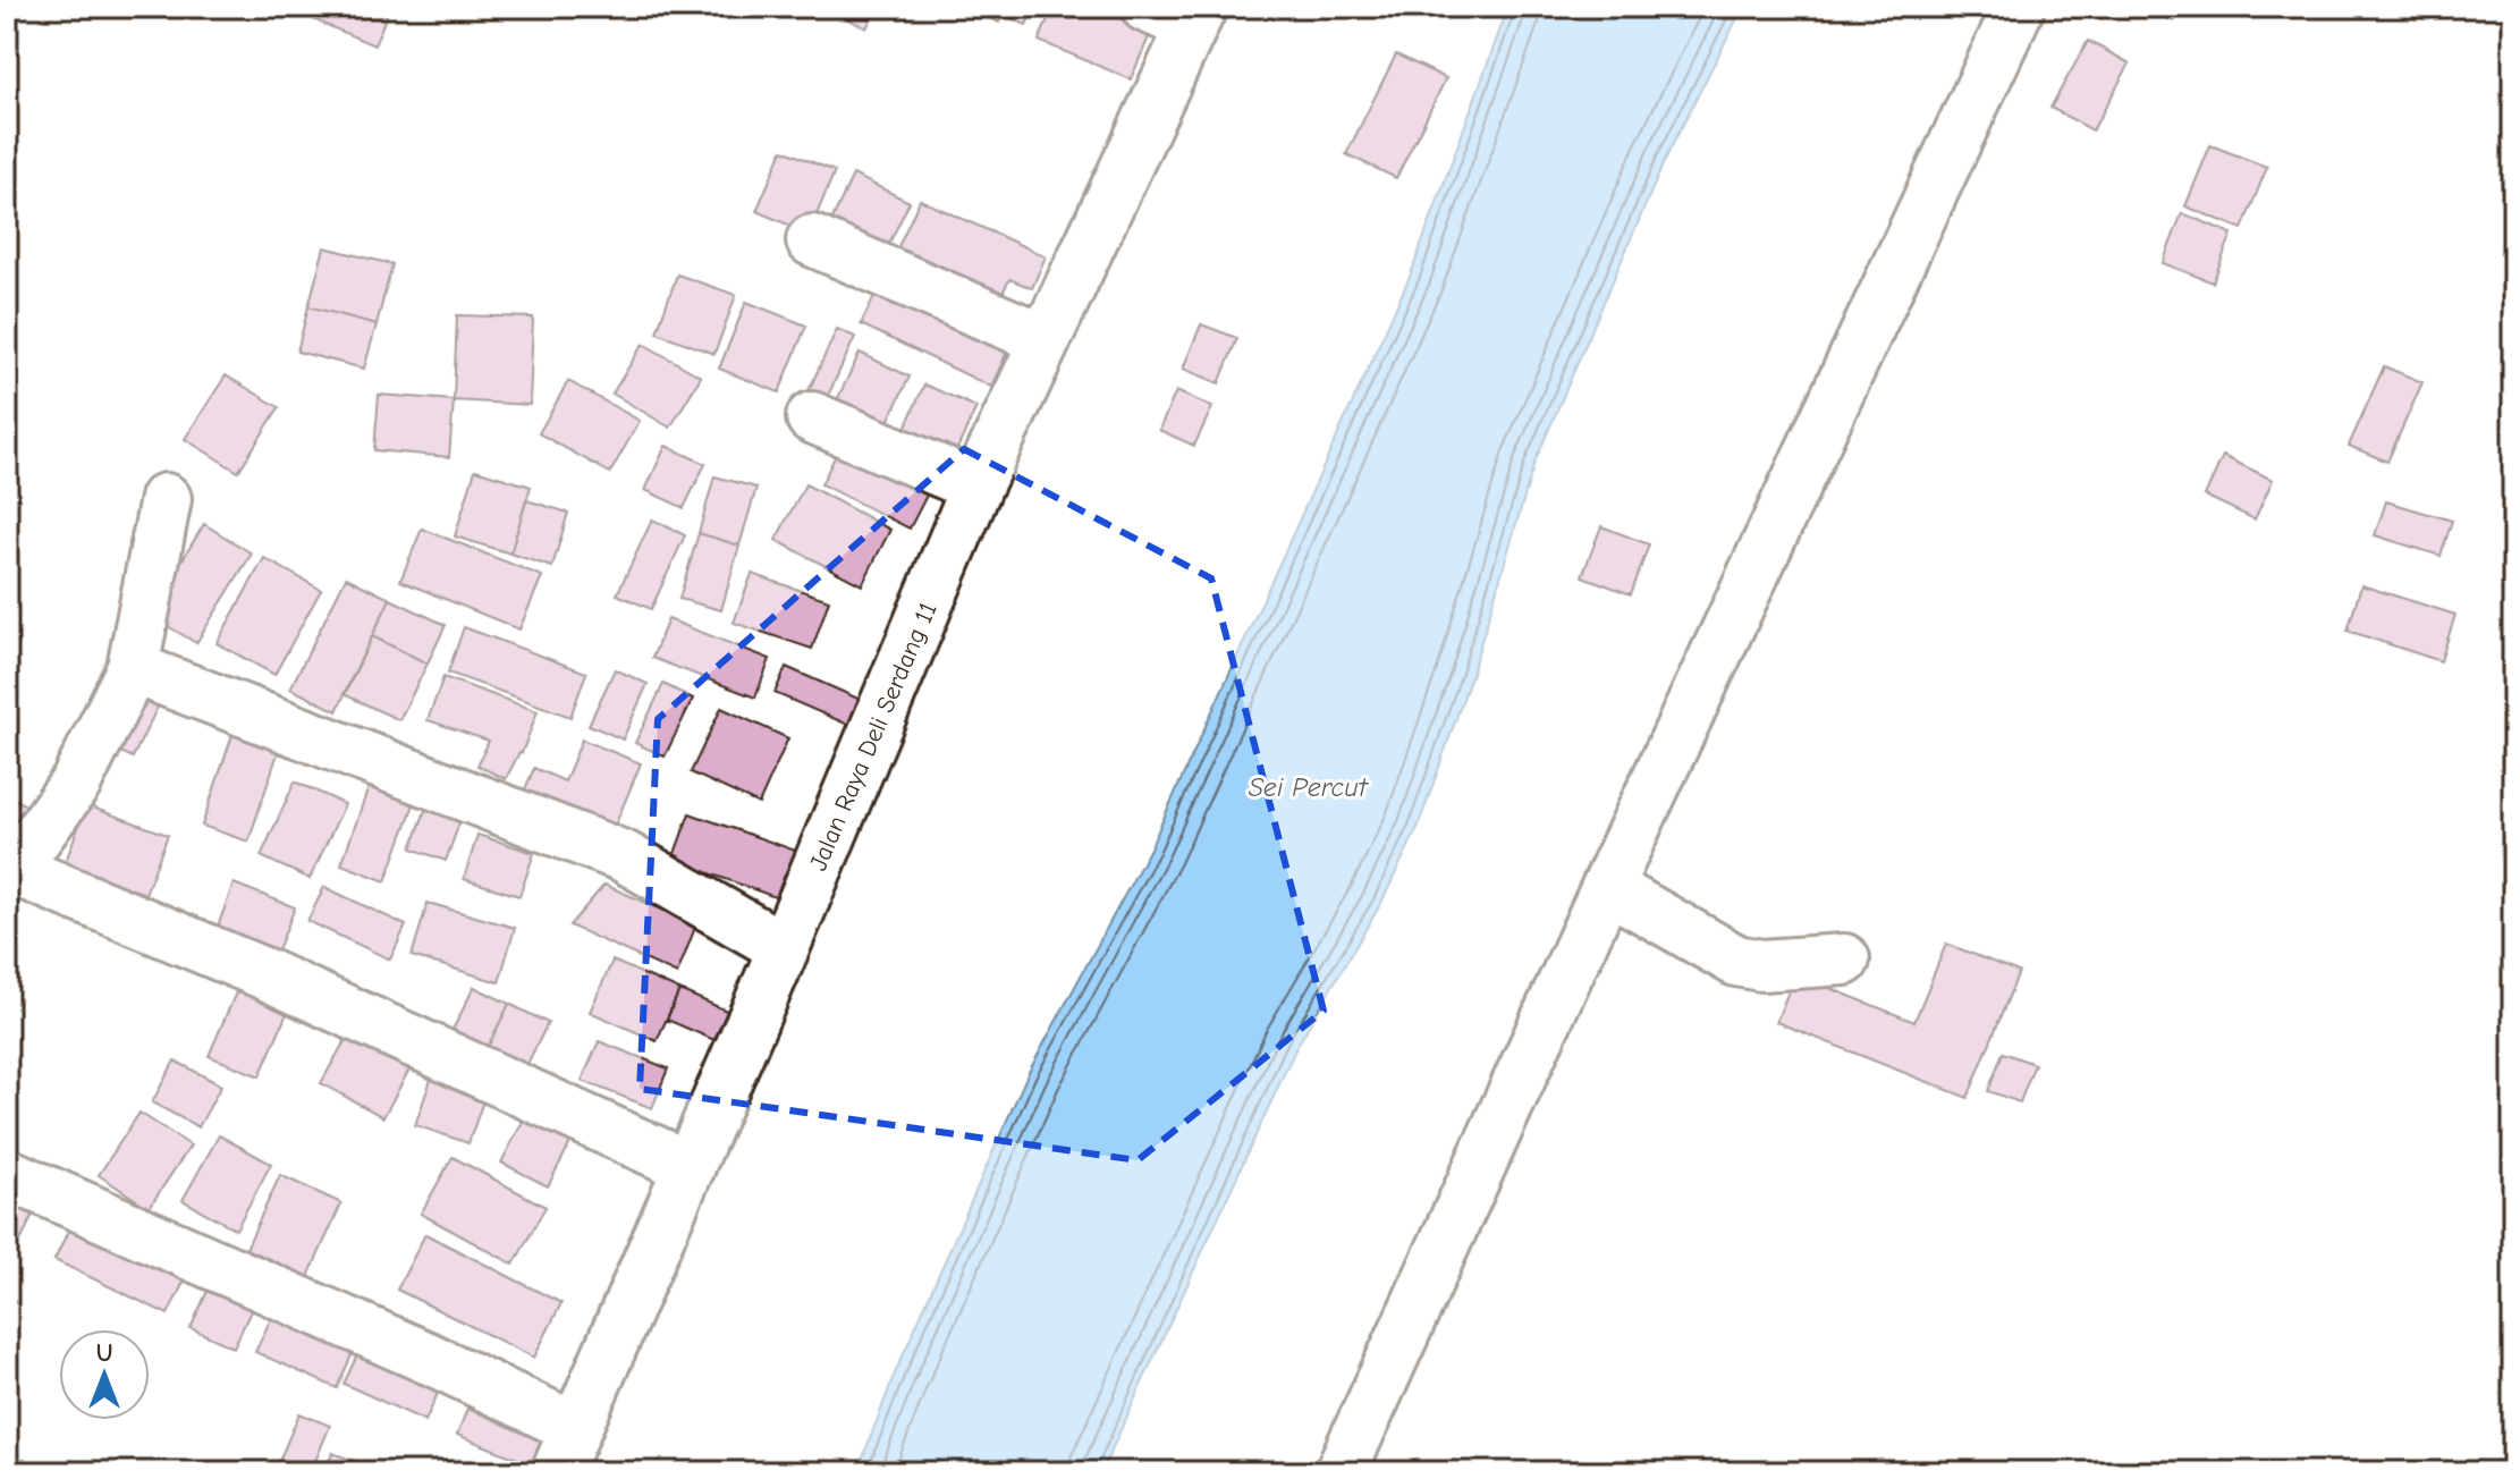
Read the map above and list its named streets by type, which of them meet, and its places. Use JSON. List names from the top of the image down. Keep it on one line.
{"streets":{"street":["Jalan Raya Deli Serdang 11"]},"water":["Sei Percut"],"north":"top"}
